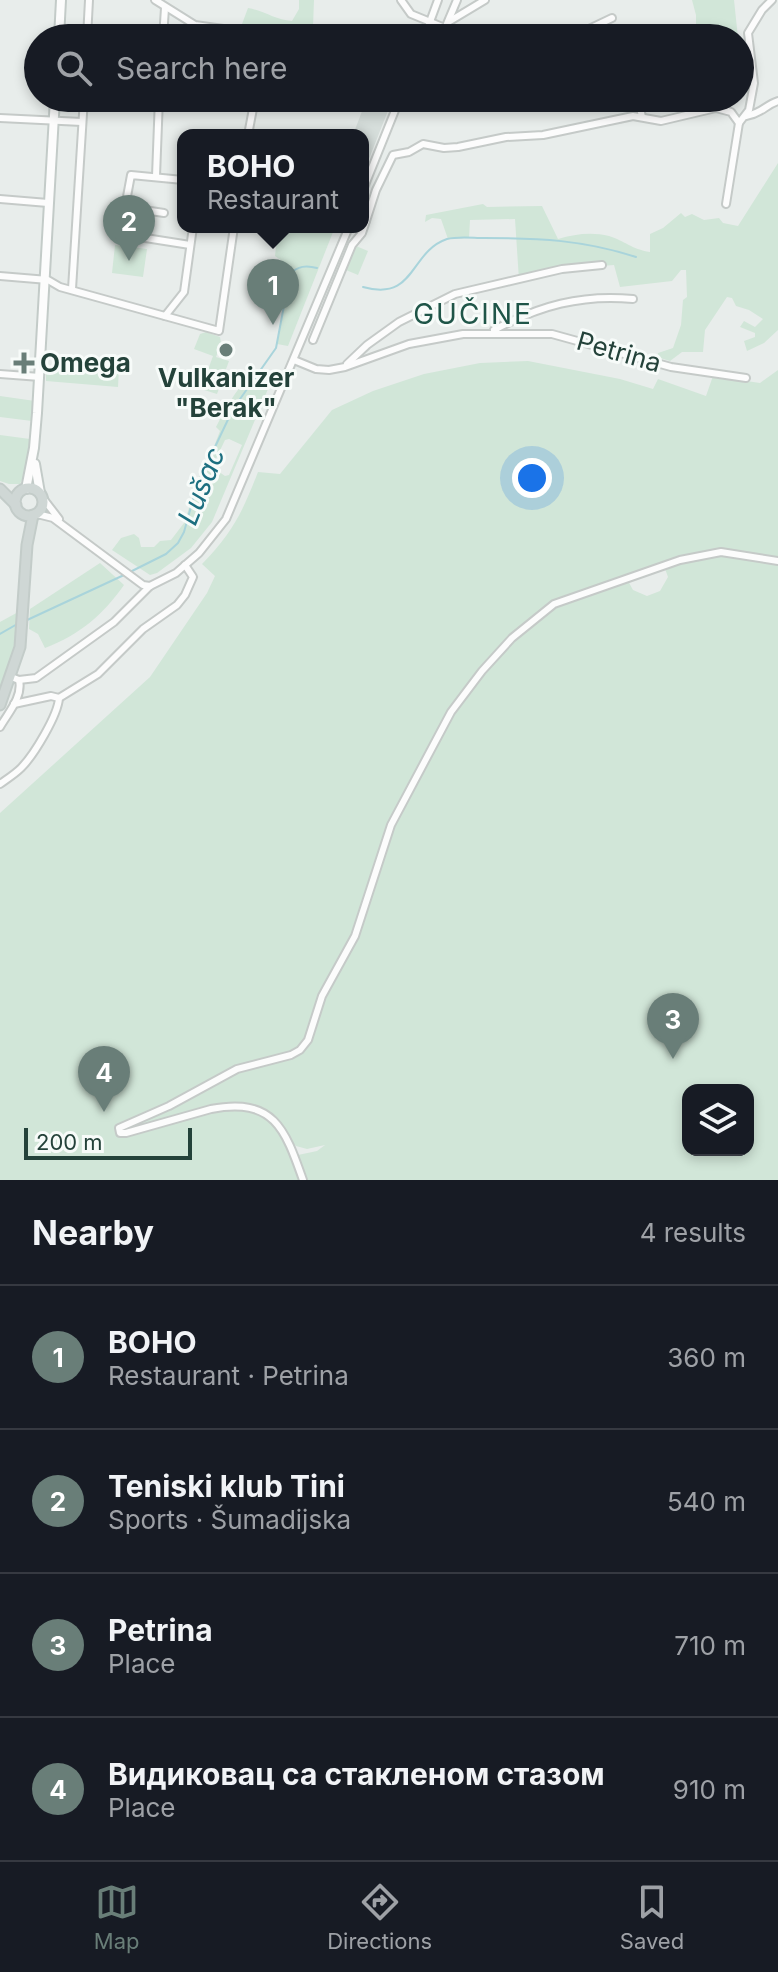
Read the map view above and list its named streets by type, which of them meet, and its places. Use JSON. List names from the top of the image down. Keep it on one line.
{"streets":{"street":["Petrina"]},"districts":["GUČINE"],"water":["Lušac"],"places":{"other":["Vulkanizer \"Berak\""],"health":["Omega"]},"scale_bar":"200 m","page":{"search":"Search here","popup":["BOHO","Restaurant"],"pins":["2","1","3","4"],"scale":"200 m","heading":["Nearby","4 results"],"list":[{"mark":"1","name":"BOHO","note":"Restaurant · Petrina","value":"360 m"},{"mark":"2","name":"Teniski klub Tini","note":"Sports · Šumadijska","value":"540 m"},{"mark":"3","name":"Petrina","note":"Place","value":"710 m"},{"mark":"4","name":"Видиковац са стакленом стазом","note":"Place","value":"910 m"}],"nav":["Map","Directions","Saved"]}}
